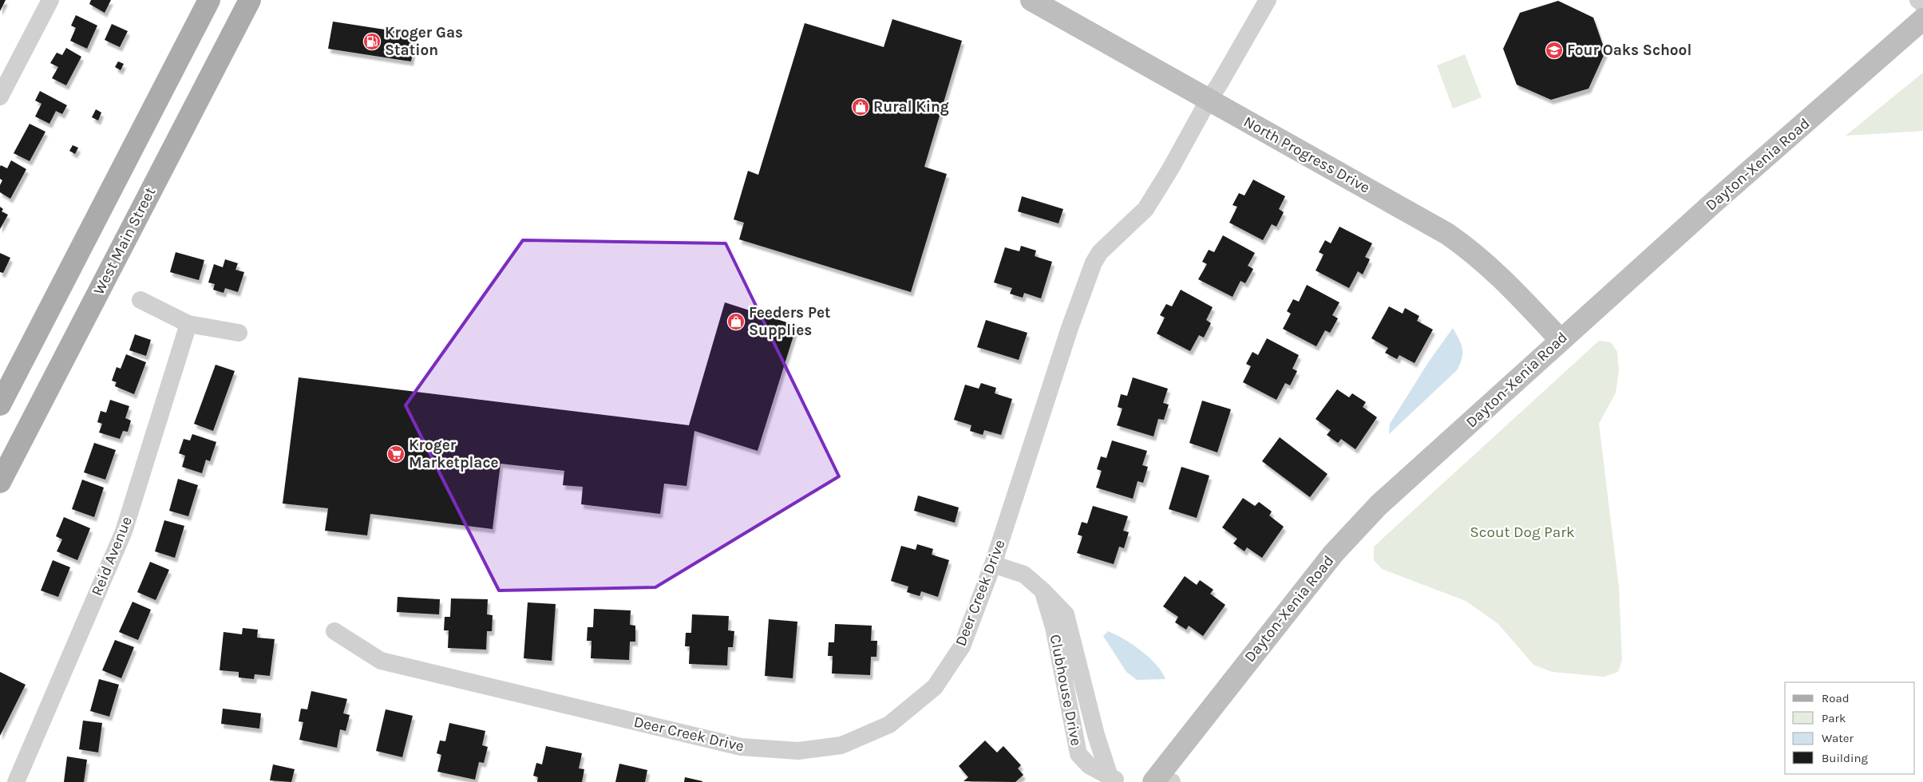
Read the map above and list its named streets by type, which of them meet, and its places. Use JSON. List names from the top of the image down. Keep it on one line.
{"streets":{"main road":["North Progress Drive","Dayton-Xenia Road","West Main Street"],"street":["Reid Avenue","Deer Creek Drive","Clubhouse Drive"]},"crossings":[["North Progress Drive","Dayton-Xenia Road"],["North Progress Drive","Deer Creek Drive"],["Deer Creek Drive","Clubhouse Drive"]],"parks":["Scout Dog Park"],"places":{"fuel station":["Kroger Gas Station"],"school or university":["Four Oaks School"],"shop":["Rural King","Feeders Pet Supplies"],"supermarket":["Kroger Marketplace"]},"legend":["Road","Park","Water","Building"]}
